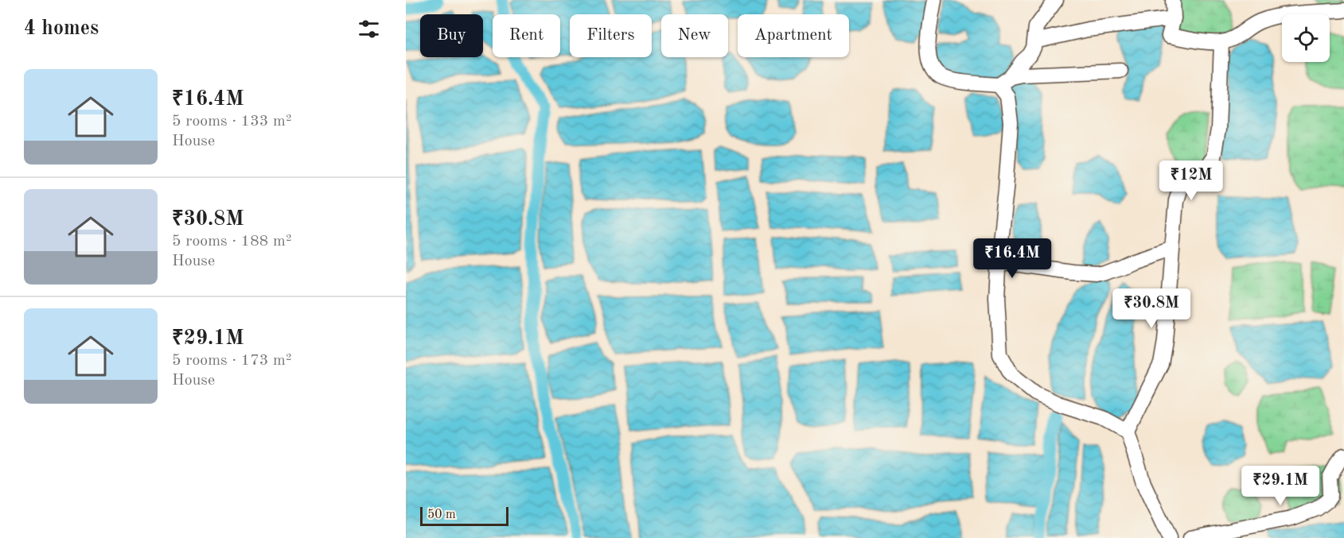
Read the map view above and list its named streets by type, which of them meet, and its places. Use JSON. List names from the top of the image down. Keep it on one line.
{"scale_bar":"50 m","page":{"heading":"4 homes","chip":["Buy","Rent","Filters","New","Apartment"],"list":[{"name":"₹16.4M","note":"5 rooms · 133 m² · House"},{"name":"₹30.8M","note":"5 rooms · 188 m² · House"},{"name":"₹29.1M","note":"5 rooms · 173 m² · House"}],"price":["₹12M","₹16.4M","₹30.8M","₹29.1M"],"scale":"50 m"}}
